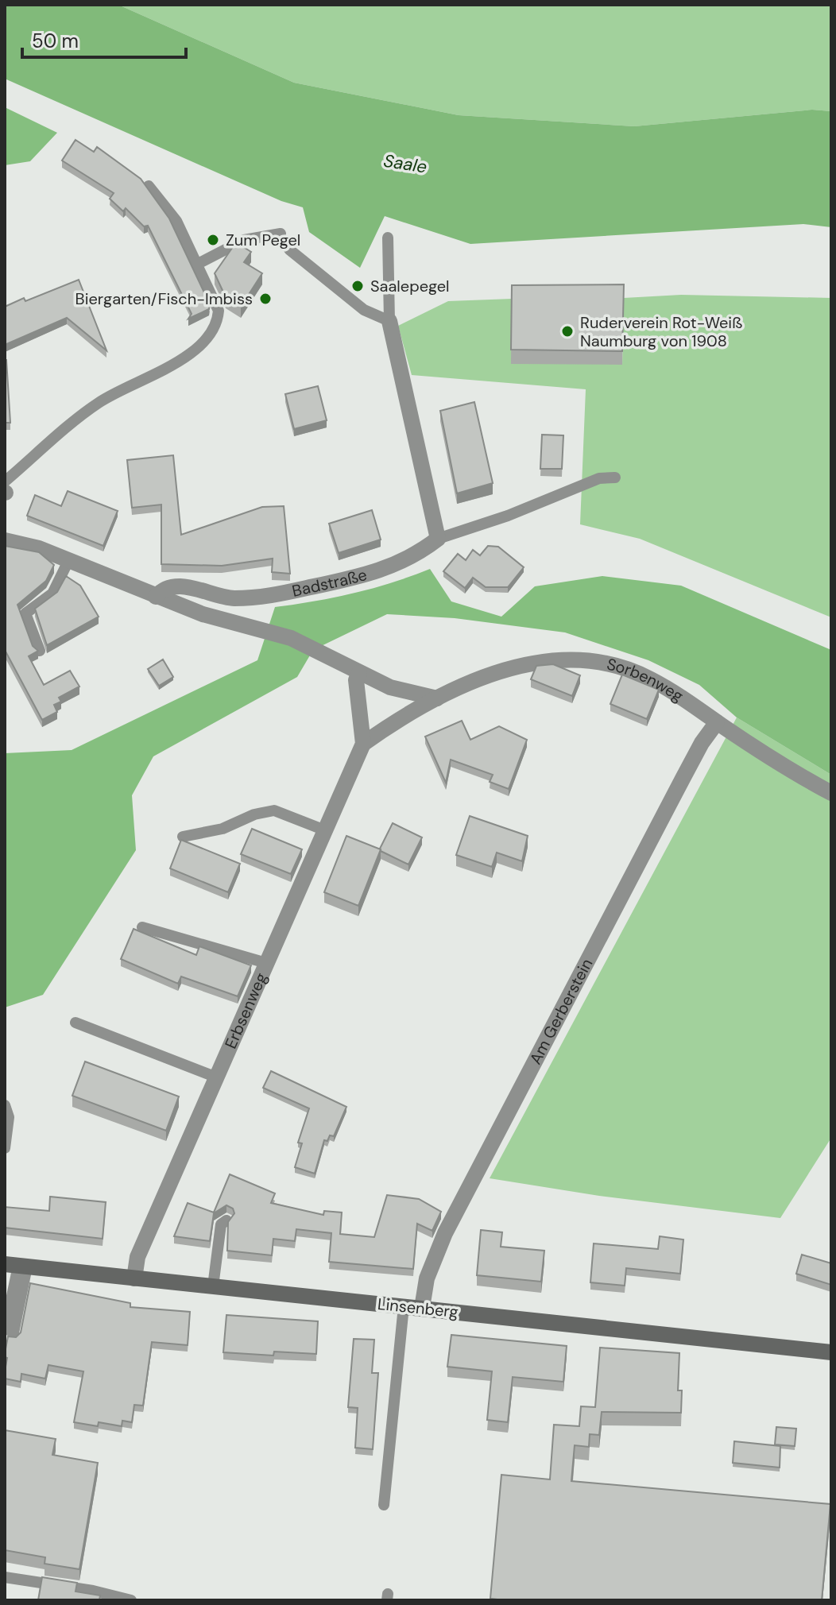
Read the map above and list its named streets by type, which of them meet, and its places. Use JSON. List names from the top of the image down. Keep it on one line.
{"streets":{"main road":["Linsenberg"],"street":["Badstraße","Sorbenweg","Erbsenweg","Am Gerberstein"]},"crossings":[["Sorbenweg","Erbsenweg"],["Sorbenweg","Am Gerberstein"],["Erbsenweg","Linsenberg"],["Am Gerberstein","Linsenberg"]],"water":["Saale"],"places":["Zum Pegel","Saalepegel","Biergarten/Fisch-Imbiss","Ruderverein Rot-Weiß Naumburg von 1908"],"scale_bar":"50 m"}
